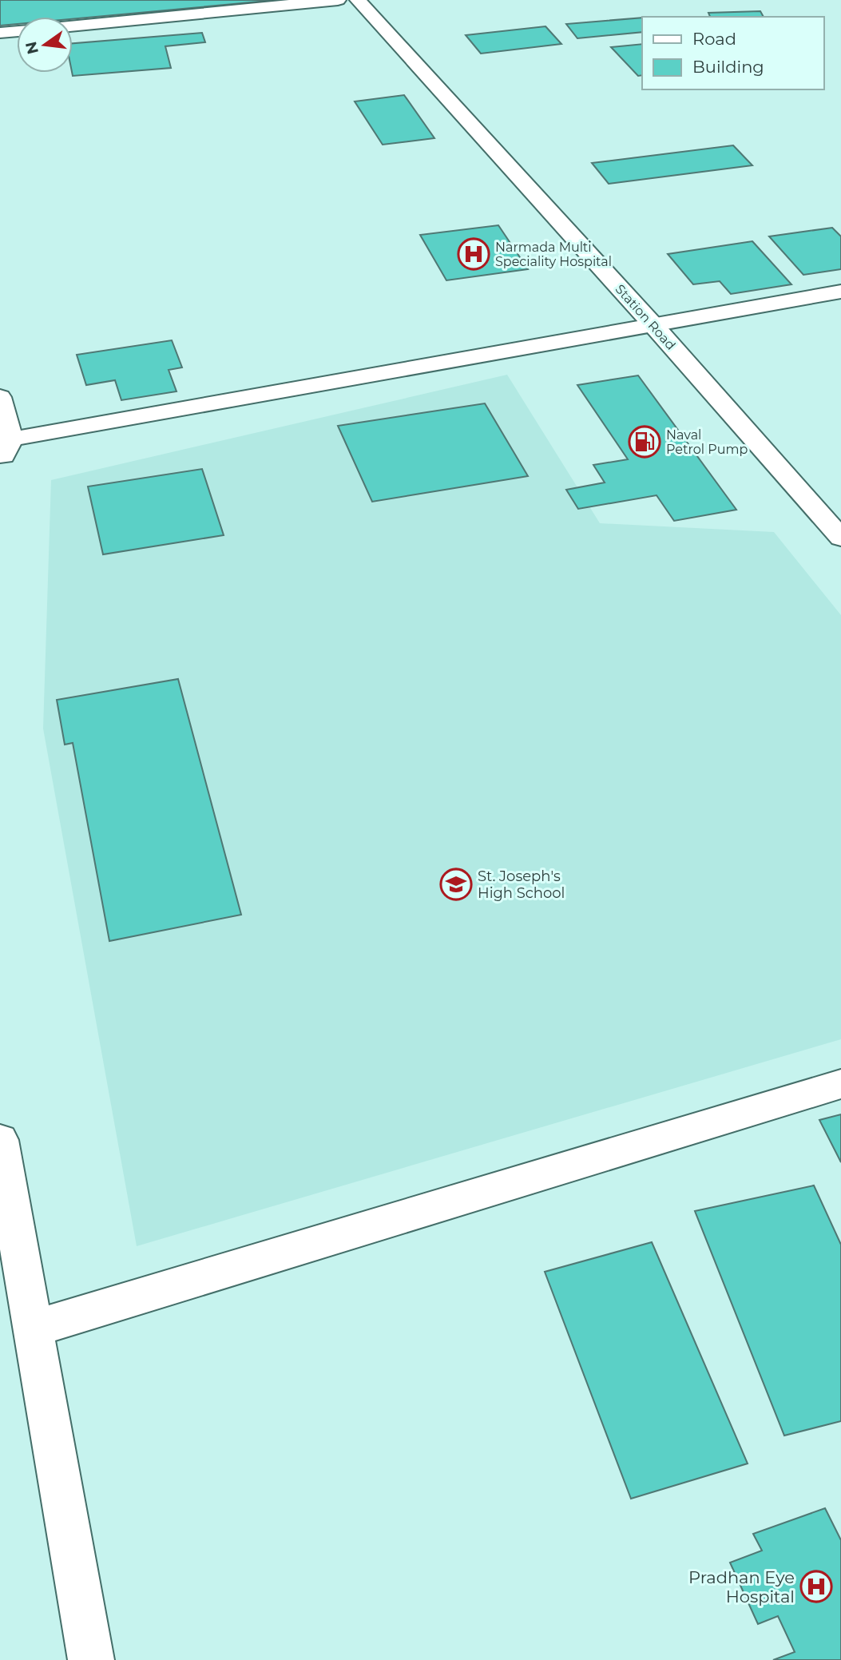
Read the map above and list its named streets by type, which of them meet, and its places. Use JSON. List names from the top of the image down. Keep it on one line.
{"streets":{"street":["Station Road"]},"places":{"hospital":["Narmada Multi Speciality Hospital","Pradhan Eye Hospital"],"fuel station":["Naval Petrol Pump"],"school or university":["St. Joseph's High School"]},"legend":["Road","Building"],"north":"left"}
